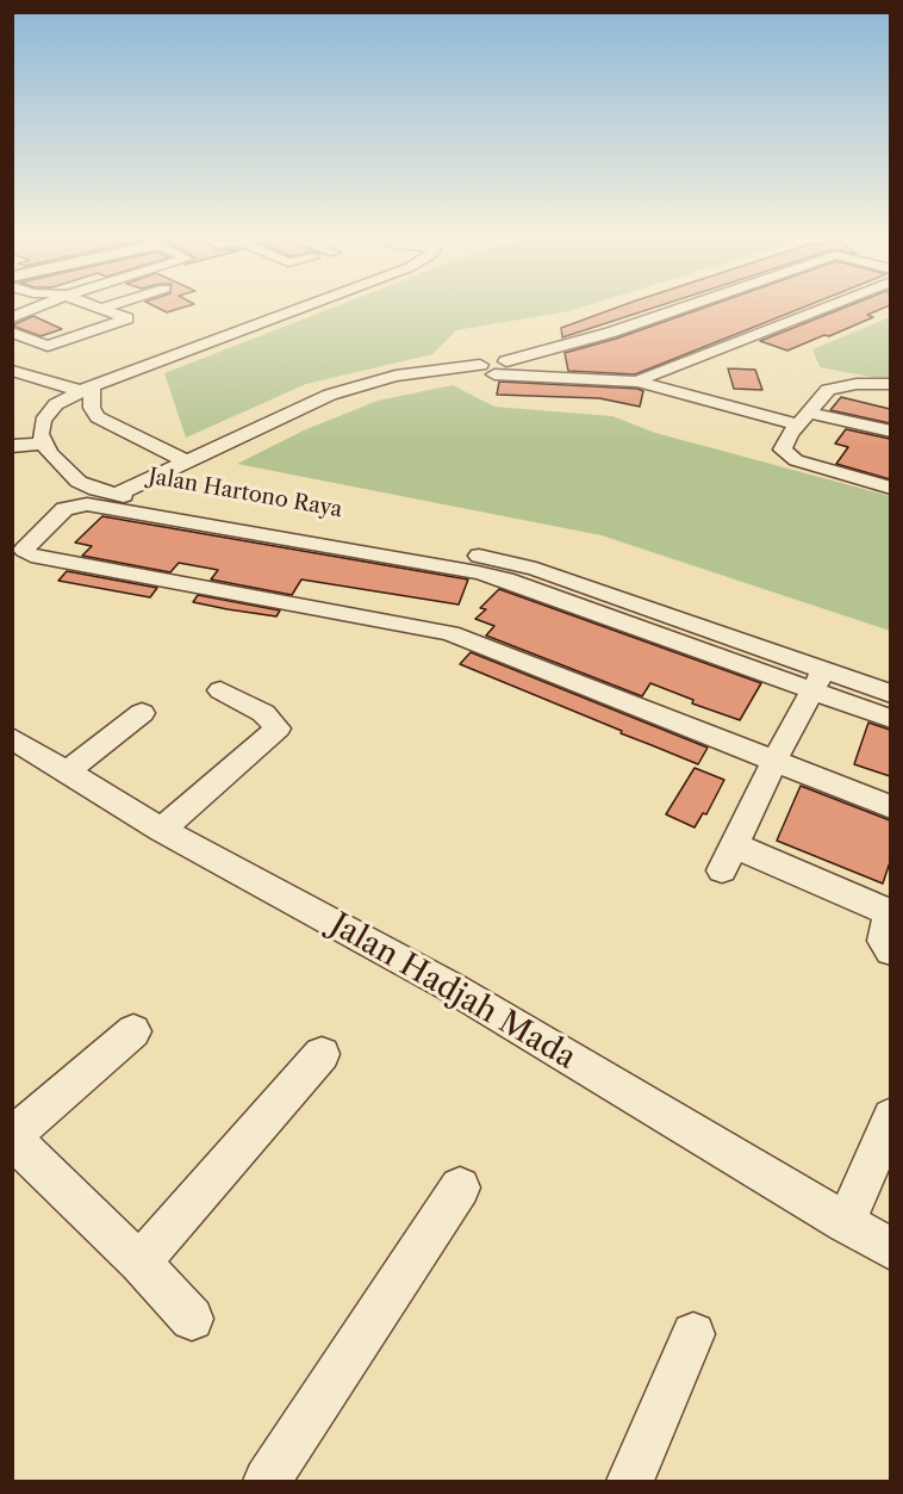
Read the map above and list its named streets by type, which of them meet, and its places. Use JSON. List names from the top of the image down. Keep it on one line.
{"streets":{"street":["Jalan Hartono Raya","Jalan Hadjah Mada"]}}
